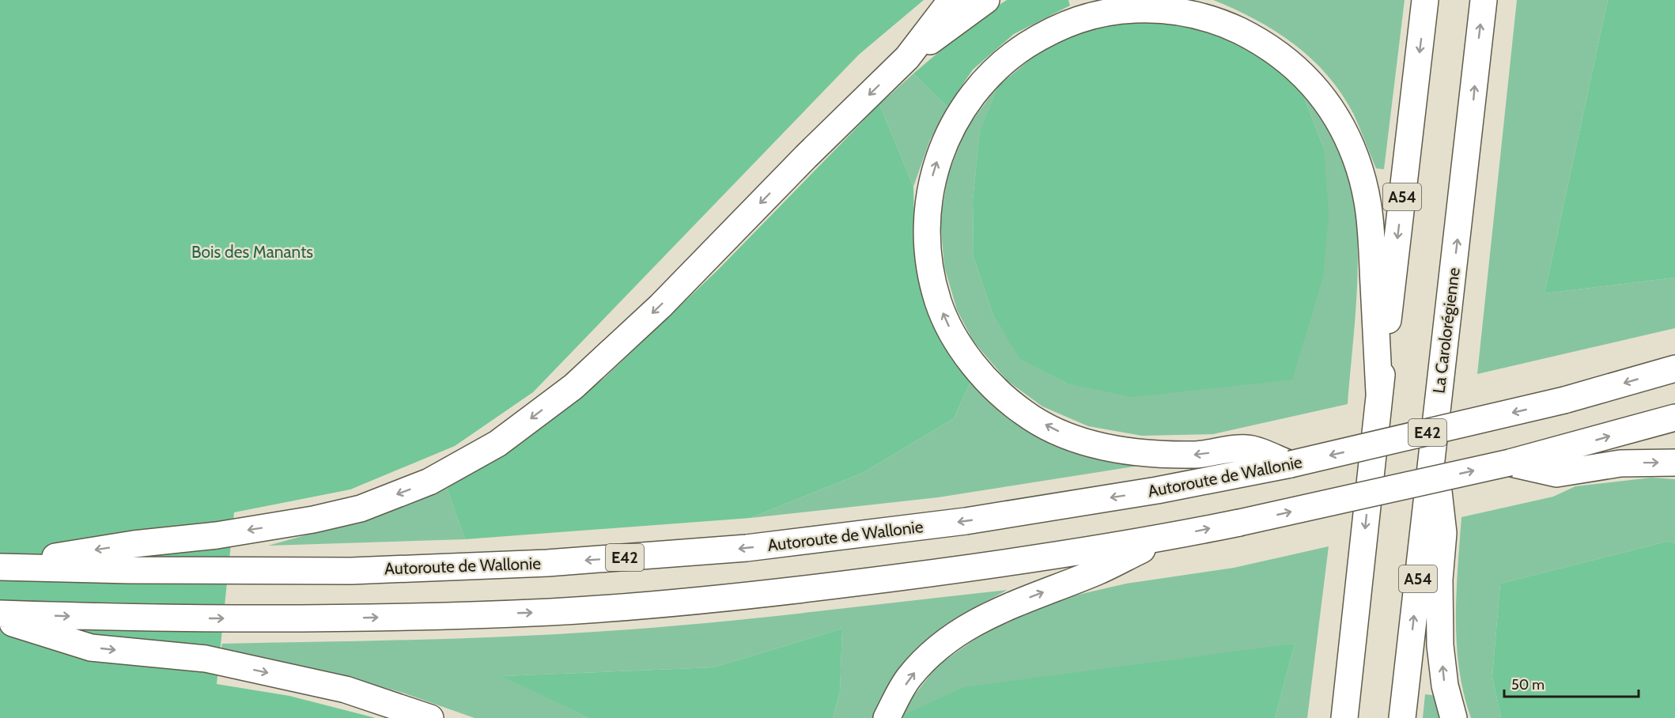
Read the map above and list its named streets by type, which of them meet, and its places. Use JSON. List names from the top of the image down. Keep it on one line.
{"streets":{"highway":["A54","La Carolorégienne","E42","Autoroute de Wallonie"]},"parks":["Bois des Manants"],"scale_bar":"50 m"}
